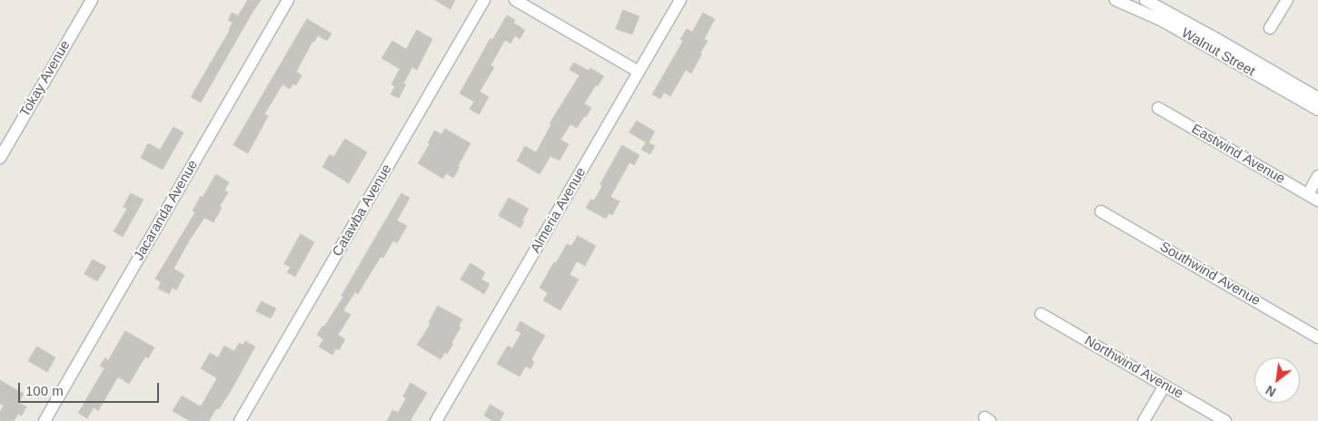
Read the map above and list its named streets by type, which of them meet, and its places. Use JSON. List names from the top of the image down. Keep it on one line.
{"streets":{"street":["Walnut Street","Tokay Avenue","Eastwind Avenue","Jacaranda Avenue","Catawba Avenue","Almeria Avenue","Southwind Avenue","Northwind Avenue"]},"scale_bar":"100 m","north":"bottom left"}
